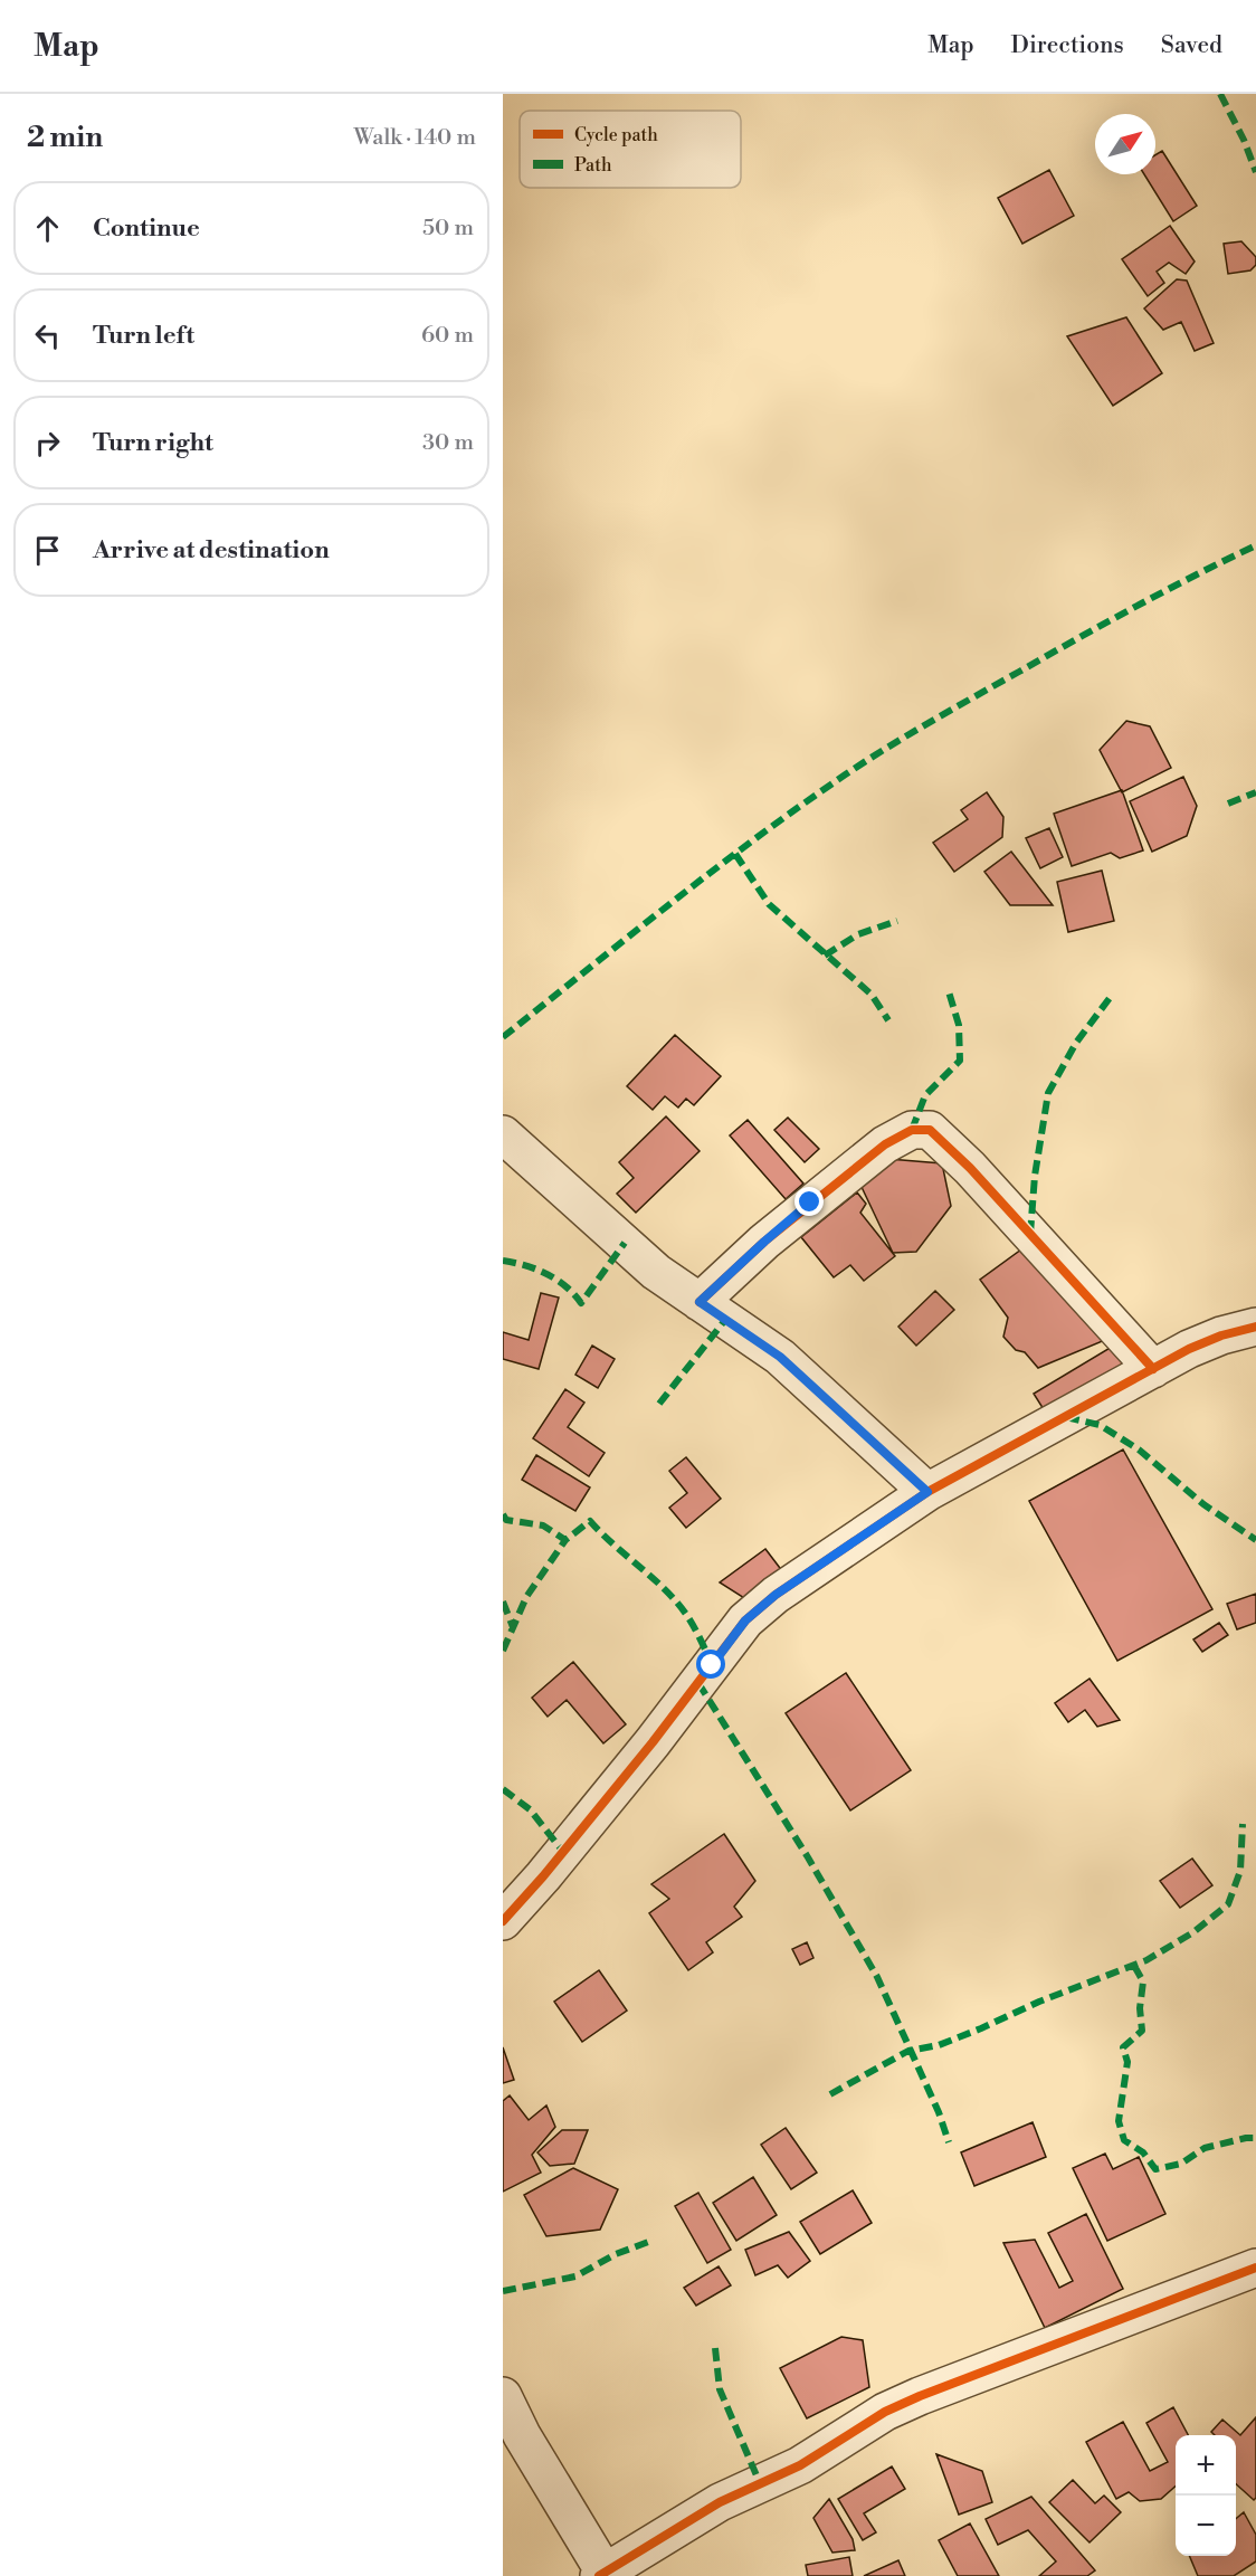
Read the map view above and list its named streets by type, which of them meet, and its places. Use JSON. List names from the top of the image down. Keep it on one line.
{"legend":["Cycle path","Path"],"north":"top right","page":{"header":"Map","nav":["Map","Directions","Saved"],"heading":["2 min","Walk · 140 m"],"list":[["Continue","50 m"],["Turn left","60 m"],["Turn right","30 m"],"Arrive at destination"],"map_buttons":["+","−"]}}
